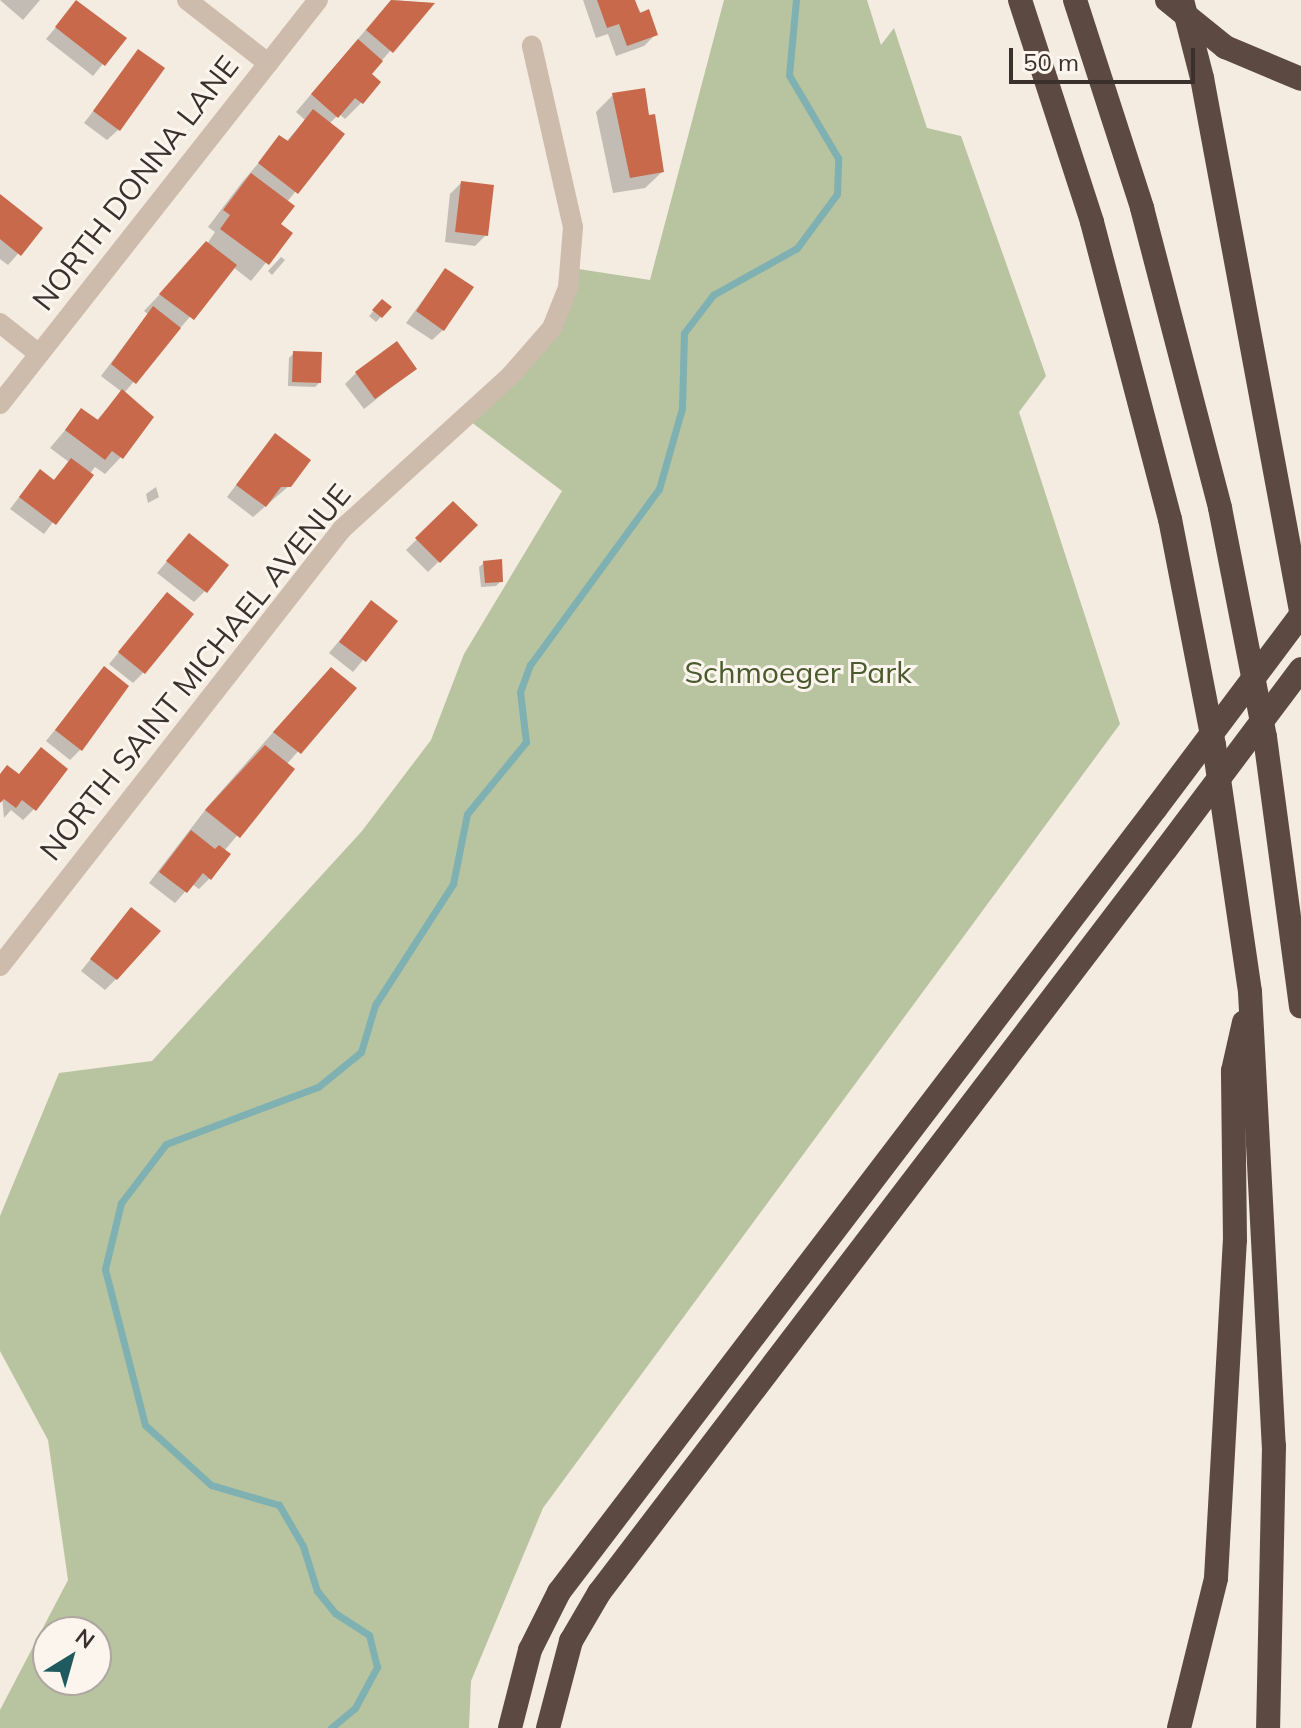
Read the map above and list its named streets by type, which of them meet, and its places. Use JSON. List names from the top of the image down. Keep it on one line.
{"streets":{"street":["NORTH DONNA LANE","NORTH SAINT MICHAEL AVENUE"]},"parks":["Schmoeger Park"],"scale_bar":"50 m","north":"top right"}
